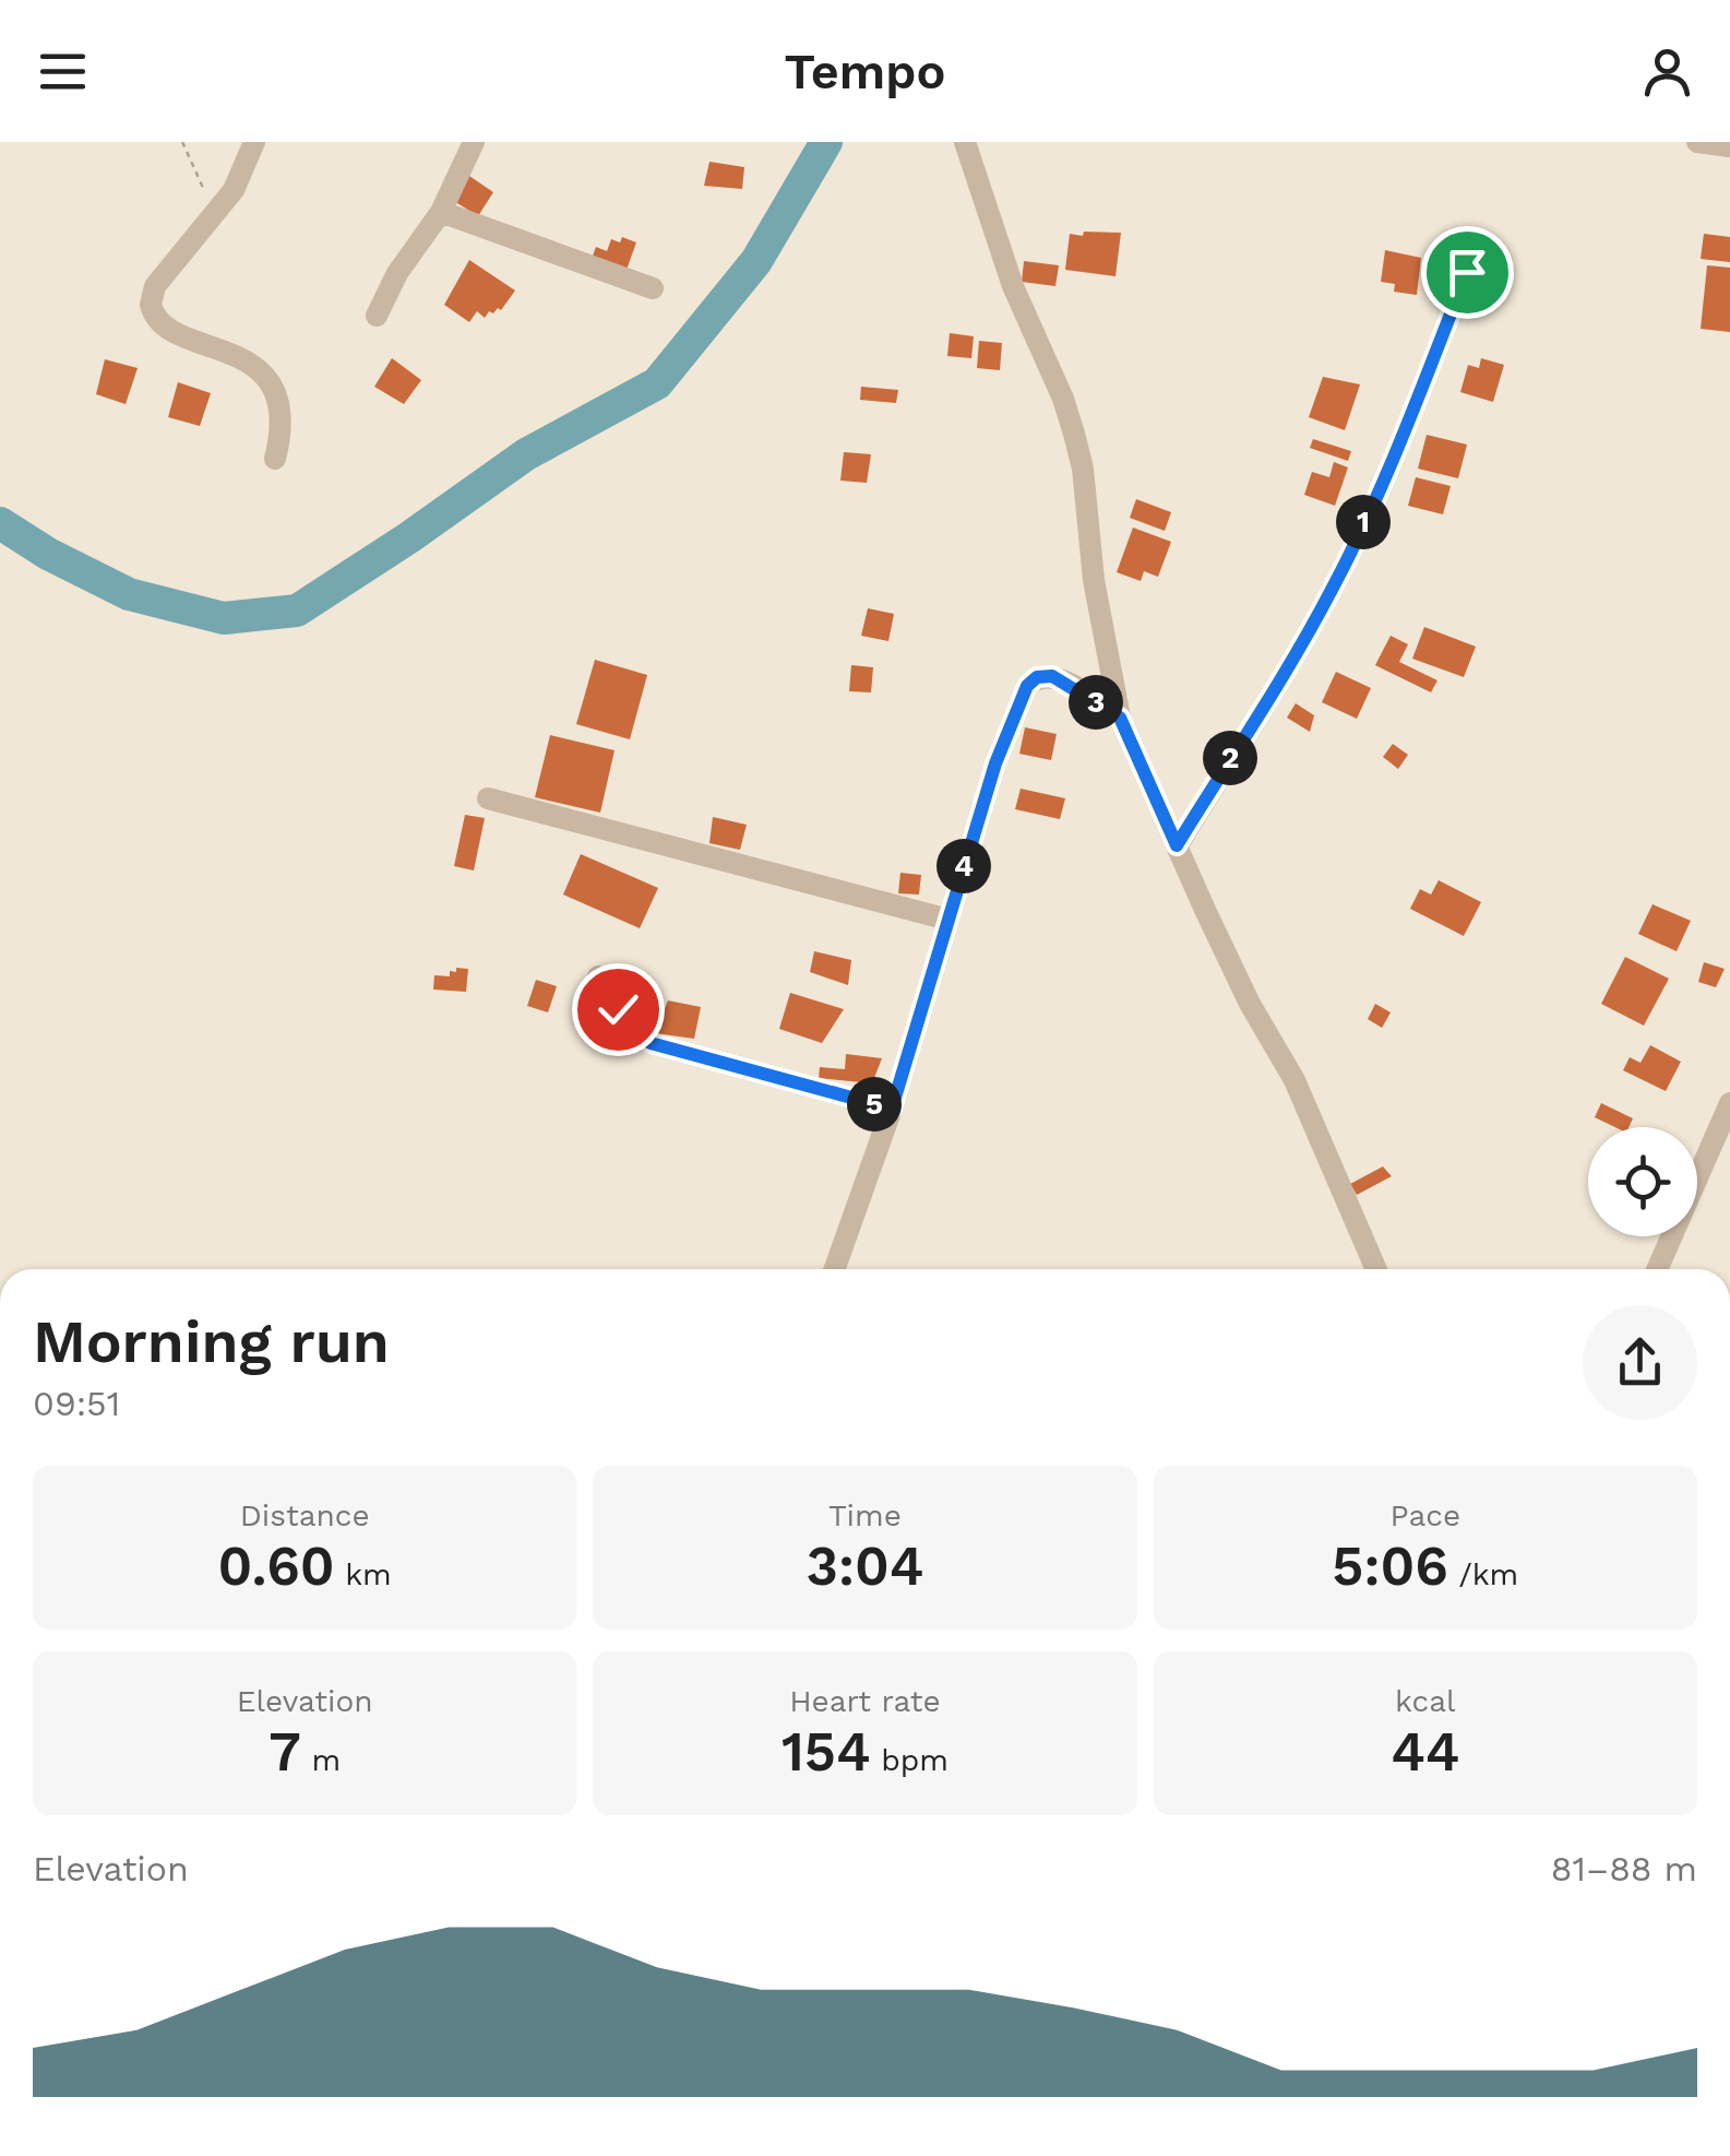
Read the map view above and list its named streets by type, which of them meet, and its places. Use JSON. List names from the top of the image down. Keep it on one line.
{"page":{"header":"Tempo","pins":["1","3","2","4","5"],"heading":["Morning run","09:51"],"stats":[["Distance","0.60 km"],["Time","3:04"],["Pace","5:06 /km"],["Elevation","7 m"],["Heart rate","154 bpm"],["kcal","44"]],"chart":["Elevation","81–88 m"]}}
